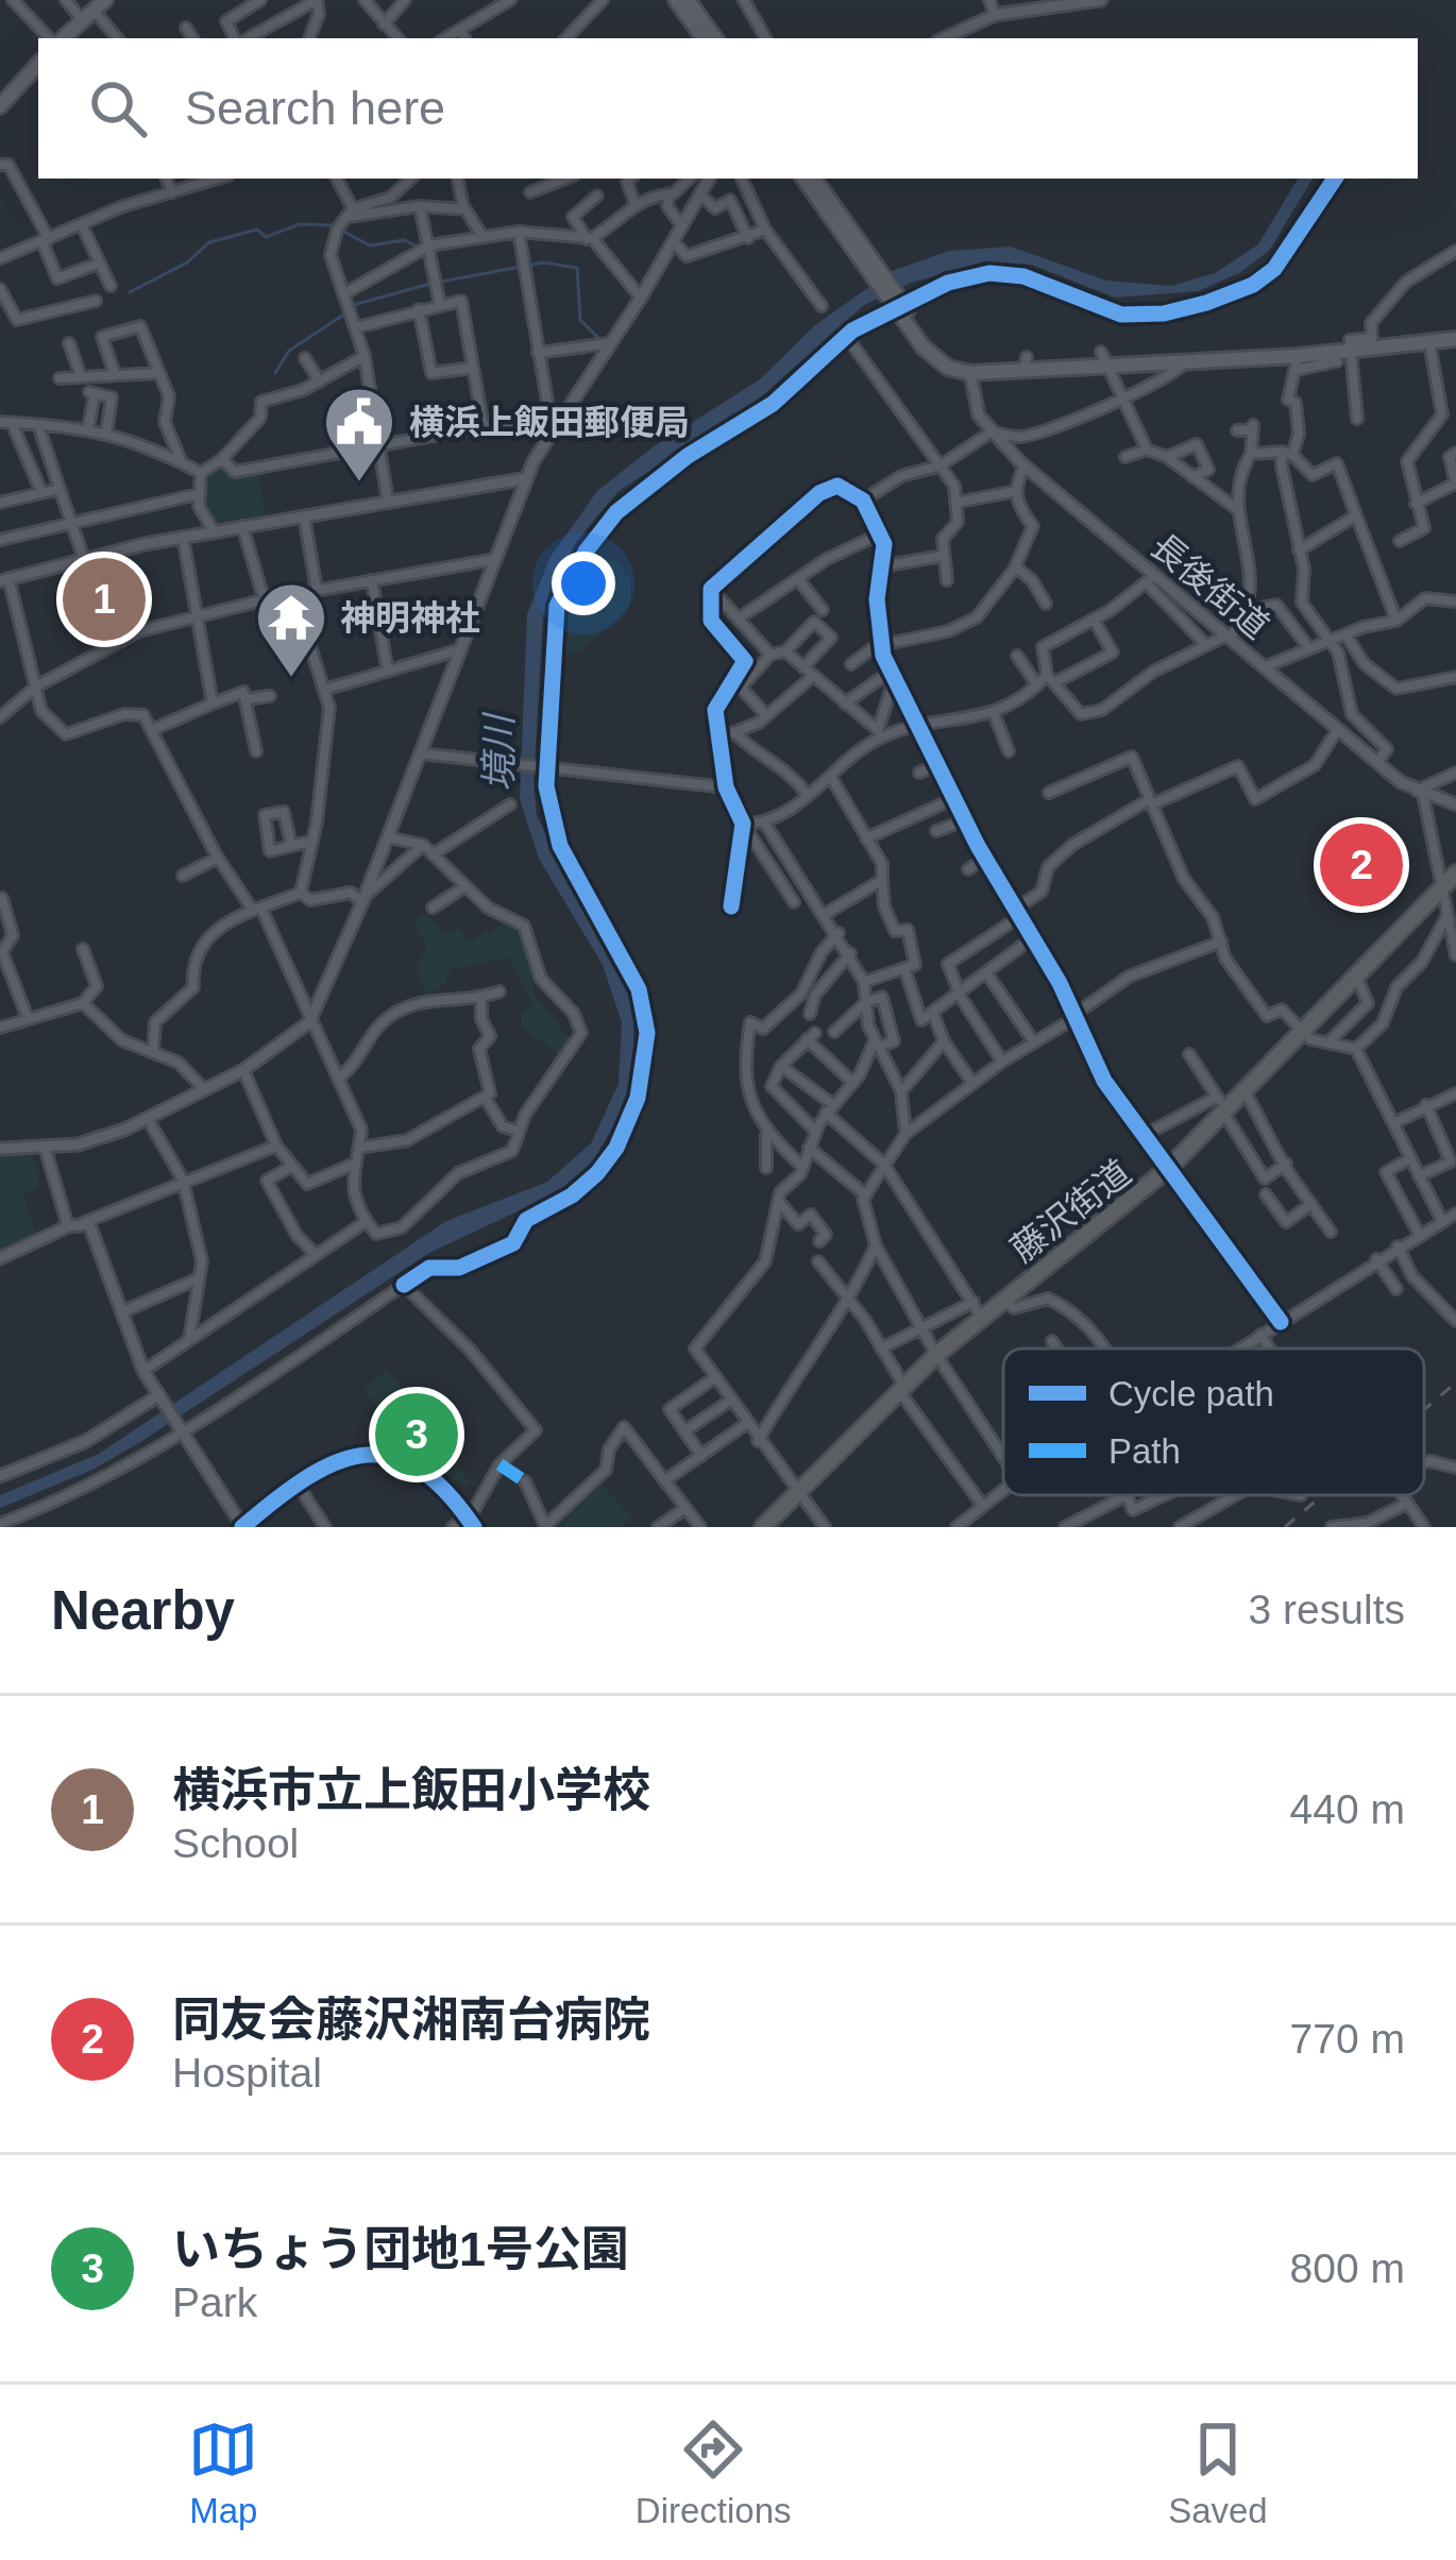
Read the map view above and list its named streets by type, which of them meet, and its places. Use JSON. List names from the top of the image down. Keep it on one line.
{"streets":{"highway":["藤沢街道"],"street":["長後街道"]},"water":["境川"],"places":{"public building":["横浜上飯田郵便局"],"temple":["神明神社"]},"legend":["Cycle path","Path"],"page":{"search":"Search here","pins":["1","2","3"],"heading":["Nearby","3 results"],"list":[{"mark":"1","name":"横浜市立上飯田小学校","note":"School","value":"440 m"},{"mark":"2","name":"同友会藤沢湘南台病院","note":"Hospital","value":"770 m"},{"mark":"3","name":"いちょう団地1号公園","note":"Park","value":"800 m"}],"nav":["Map","Directions","Saved"]}}
